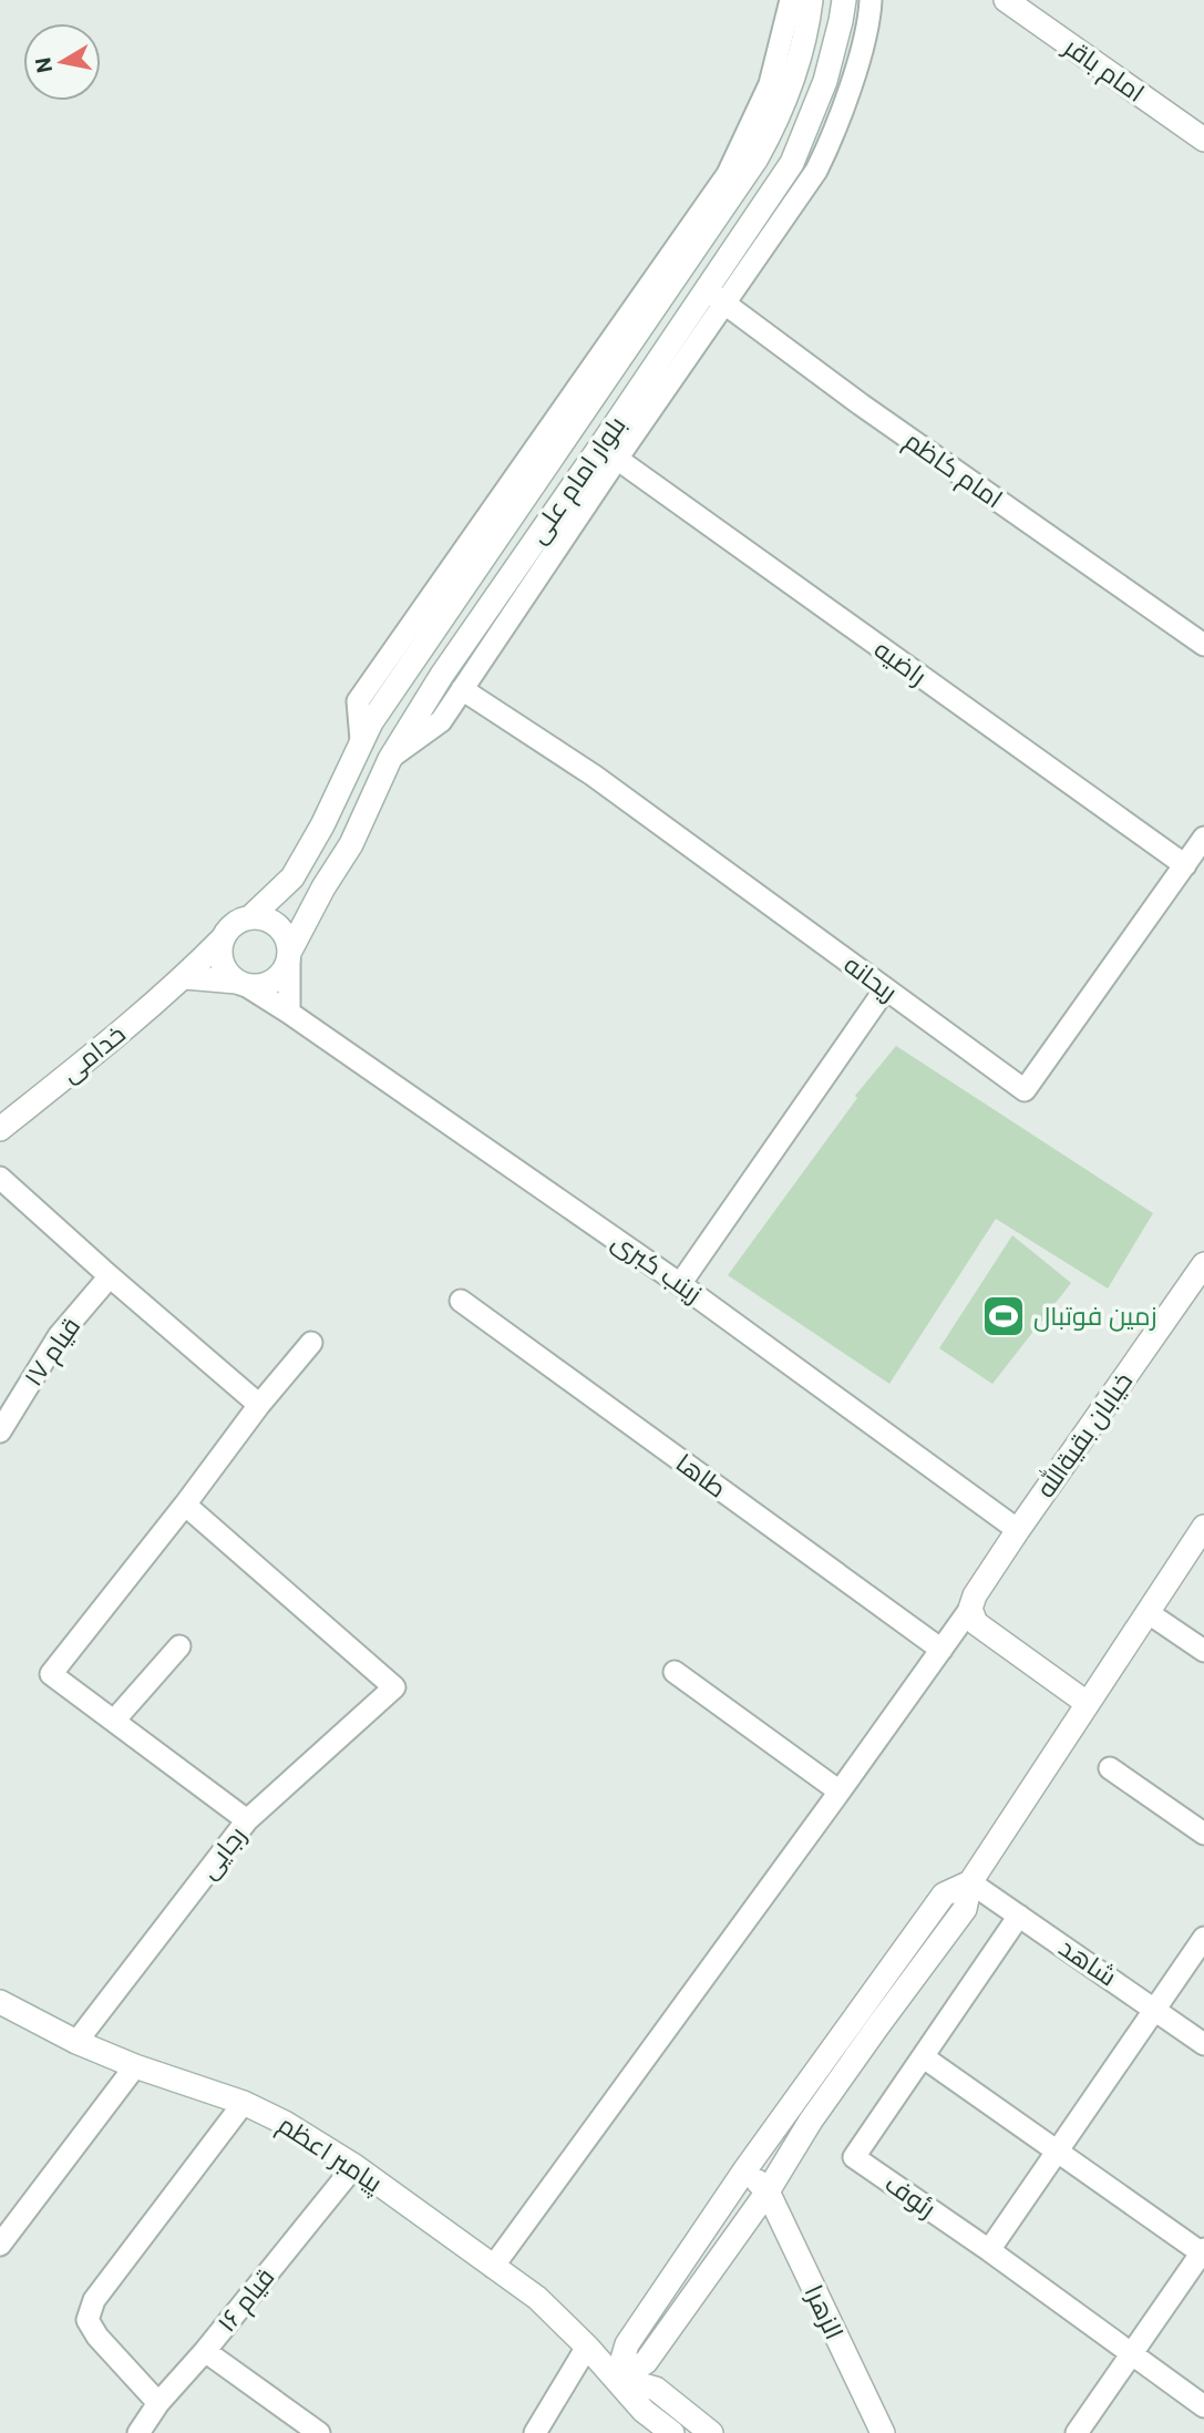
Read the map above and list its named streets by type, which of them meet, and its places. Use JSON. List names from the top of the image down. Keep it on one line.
{"streets":{"main road":["امام باقر","بلوار امام علی","خدامی","خیابان بقیةالله","پیامبر اعظم","الزهرا"],"street":["امام کاظم","راضیه","ریحانه","زینب کبری","قیام ۱۷","طاها","رجایی","شاهد","رئوف","قیام ۱۶"]},"crossings":[["امام کاظم","بلوار امام علی"],["بلوار امام علی","خدامی"],["بلوار امام علی","زینب کبری"],["راضیه","ریحانه"],["خدامی","زینب کبری"],["زینب کبری","خیابان بقیةالله"],["رجایی","پیامبر اعظم"],["شاهد","رئوف"],["پیامبر اعظم","قیام ۱۶"]],"places":{"sports":["زمین فوتبال"]},"north":"left"}
